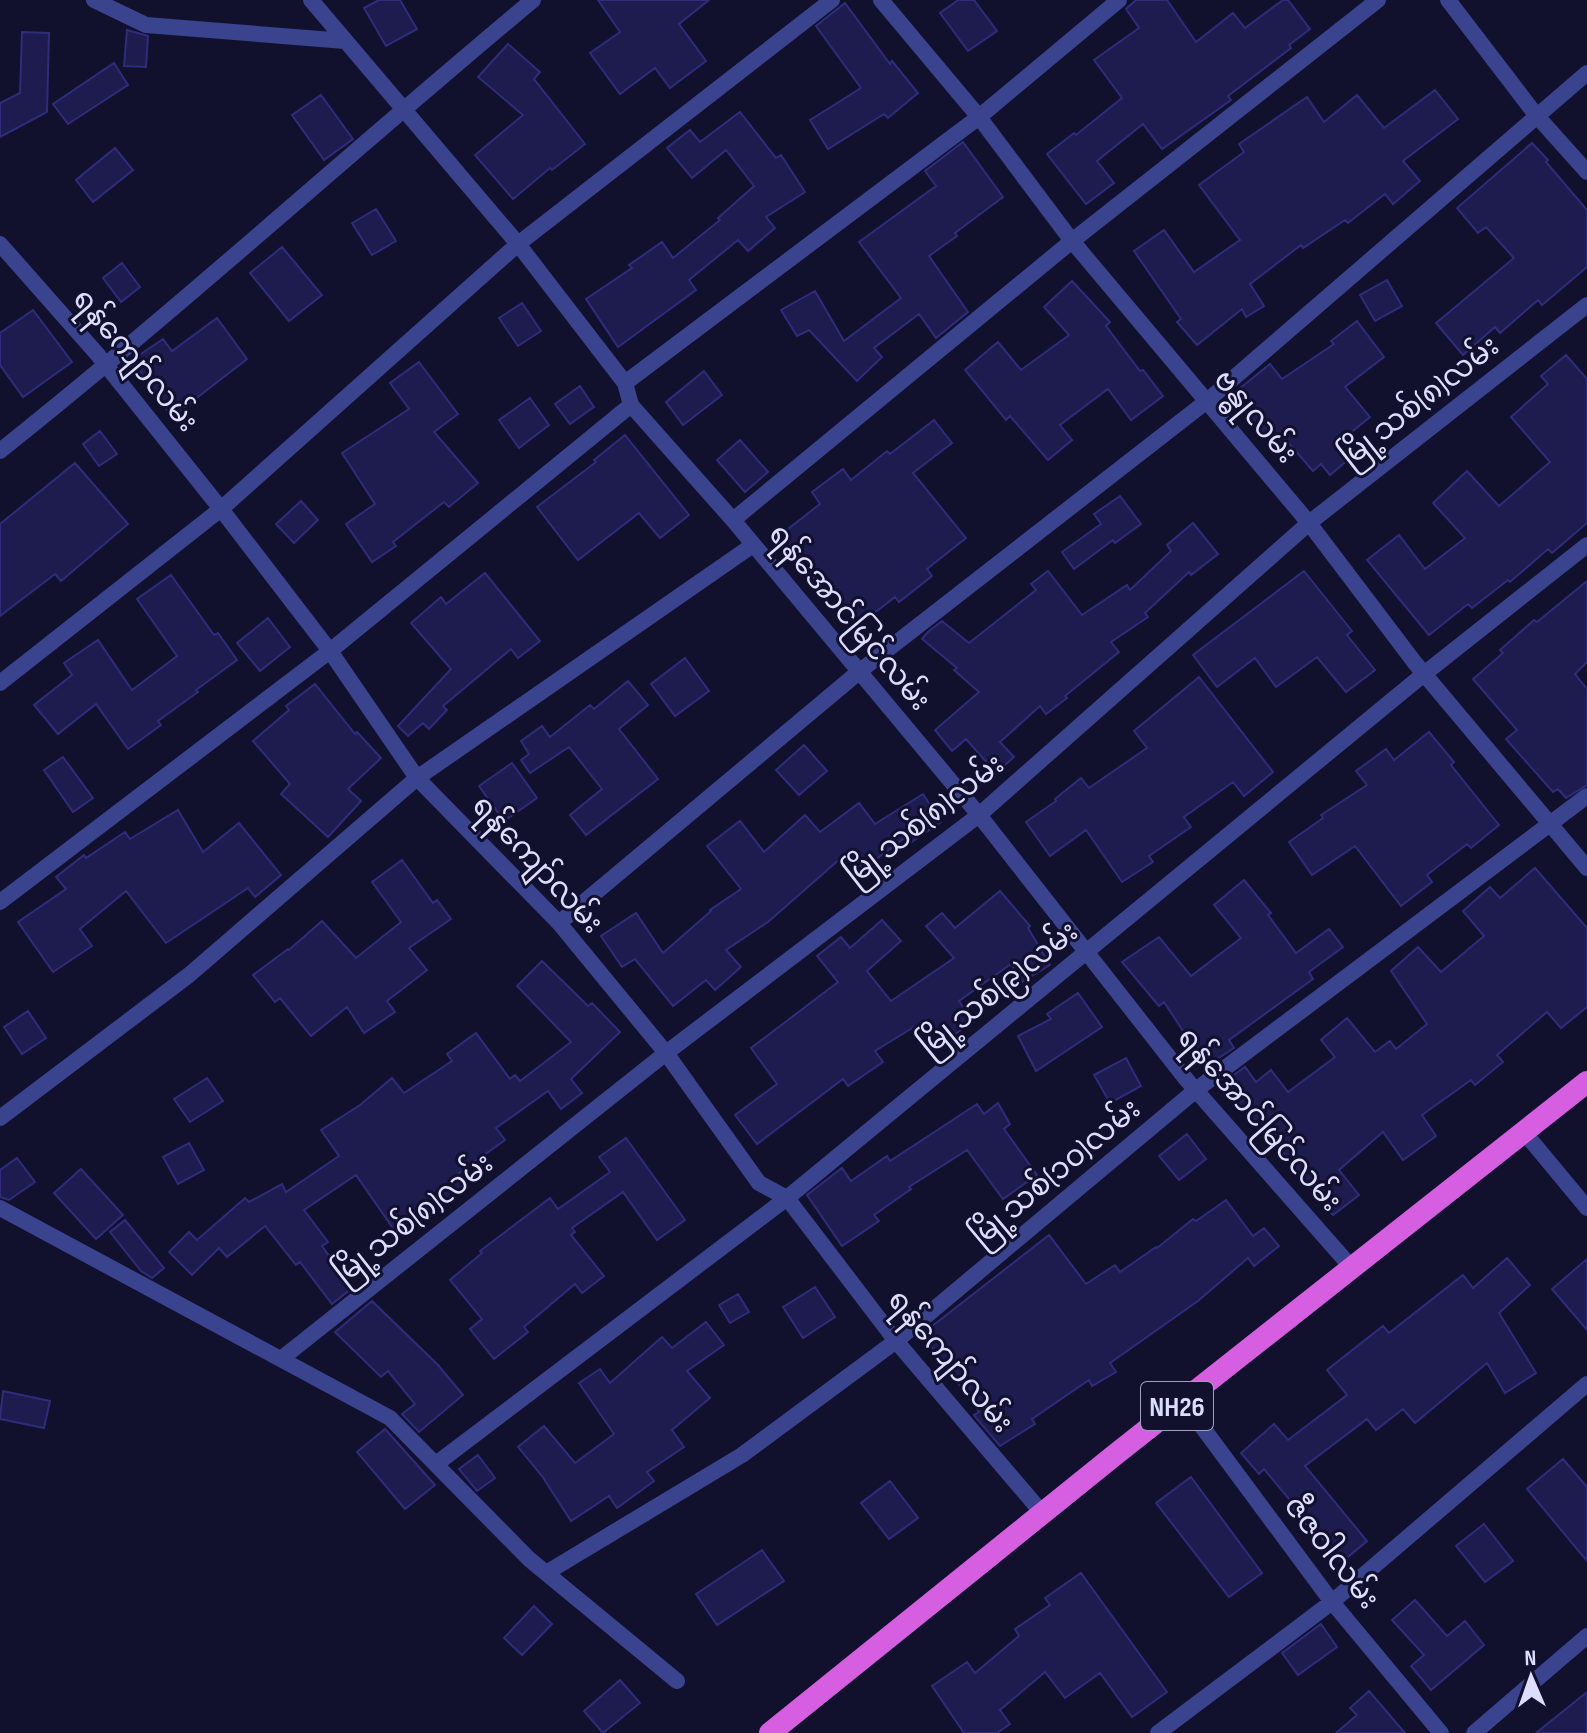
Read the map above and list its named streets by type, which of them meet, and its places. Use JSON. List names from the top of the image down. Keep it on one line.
{"streets":{"highway":["NH26"],"street":["ရန်ကျော်လမ်း","မြို့သစ်(၈)လမ်း","ဗန္ဓုလမ်း","ရန်အောင်မြင်လမ်း","မြို့သစ်(၉)လမ်း","မြို့သစ်(၁၀)လမ်း","ဇီဇဝါလမ်း"]},"crossings":[["ရန်ကျော်လမ်း","မြို့သစ်(၈)လမ်း"],["ရန်ကျော်လမ်း","မြို့သစ်(၉)လမ်း"],["ရန်ကျော်လမ်း","မြို့သစ်(၁၀)လမ်း"],["ရန်ကျော်လမ်း","NH26"],["မြို့သစ်(၈)လမ်း","ဗန္ဓုလမ်း"],["မြို့သစ်(၈)လမ်း","ရန်အောင်မြင်လမ်း"],["ဗန္ဓုလမ်း","မြို့သစ်(၉)လမ်း"],["ဗန္ဓုလမ်း","မြို့သစ်(၁၀)လမ်း"],["ရန်အောင်မြင်လမ်း","မြို့သစ်(၉)လမ်း"],["ရန်အောင်မြင်လမ်း","မြို့သစ်(၁၀)လမ်း"],["ရန်အောင်မြင်လမ်း","NH26"],["NH26","ဇီဇဝါလမ်း"]],"north":"top"}
